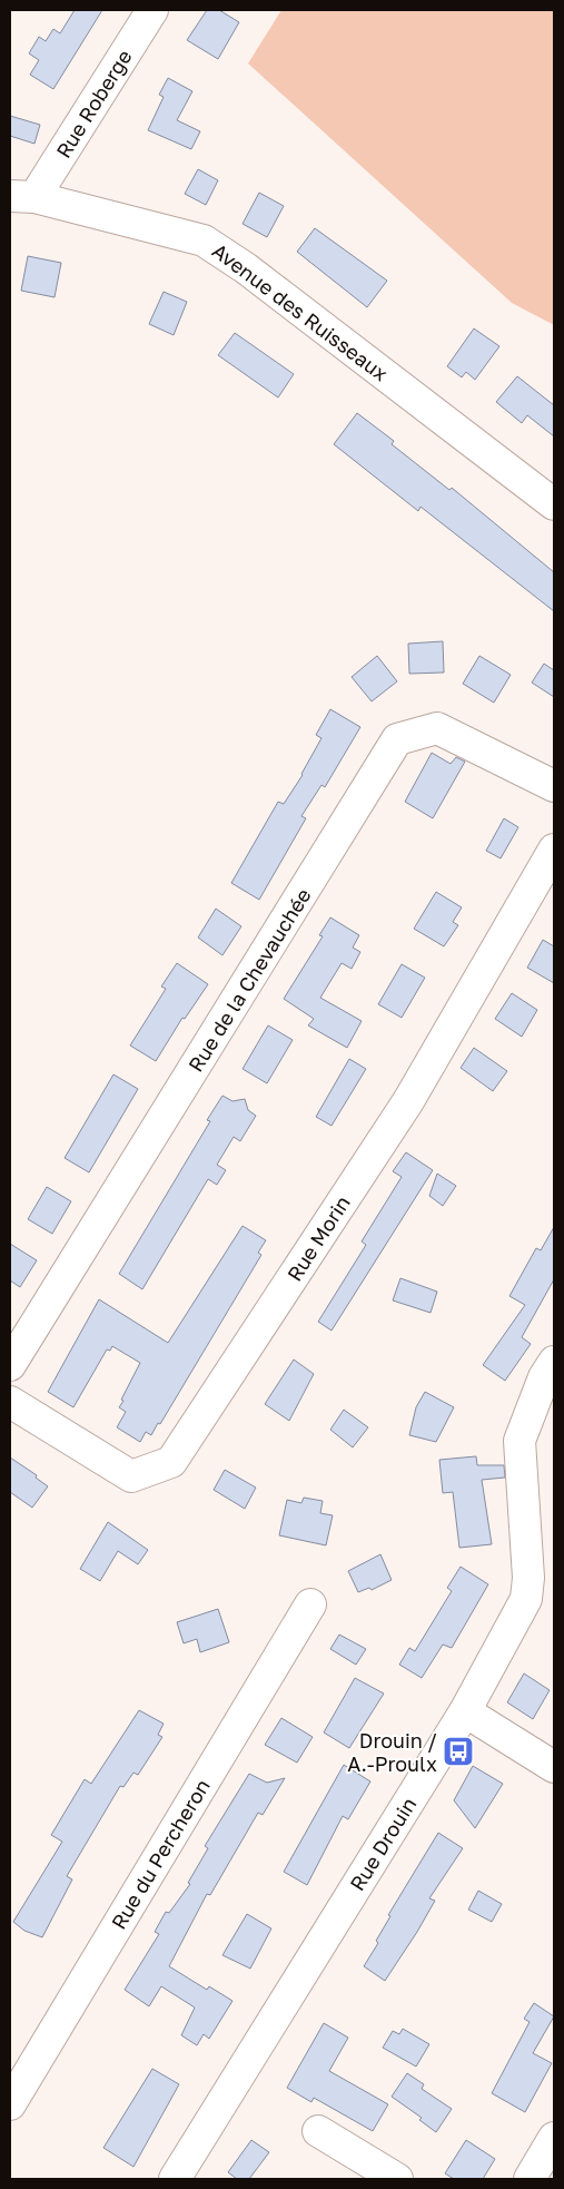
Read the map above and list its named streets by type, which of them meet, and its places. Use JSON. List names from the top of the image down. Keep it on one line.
{"streets":{"street":["Rue Roberge","Avenue des Ruisseaux","Rue de la Chevauchée","Rue Morin","Rue Drouin","Rue du Percheron"]},"crossings":[["Rue Roberge","Avenue des Ruisseaux"]],"places":{"bus stop":["Drouin / A.-Proulx"]}}
